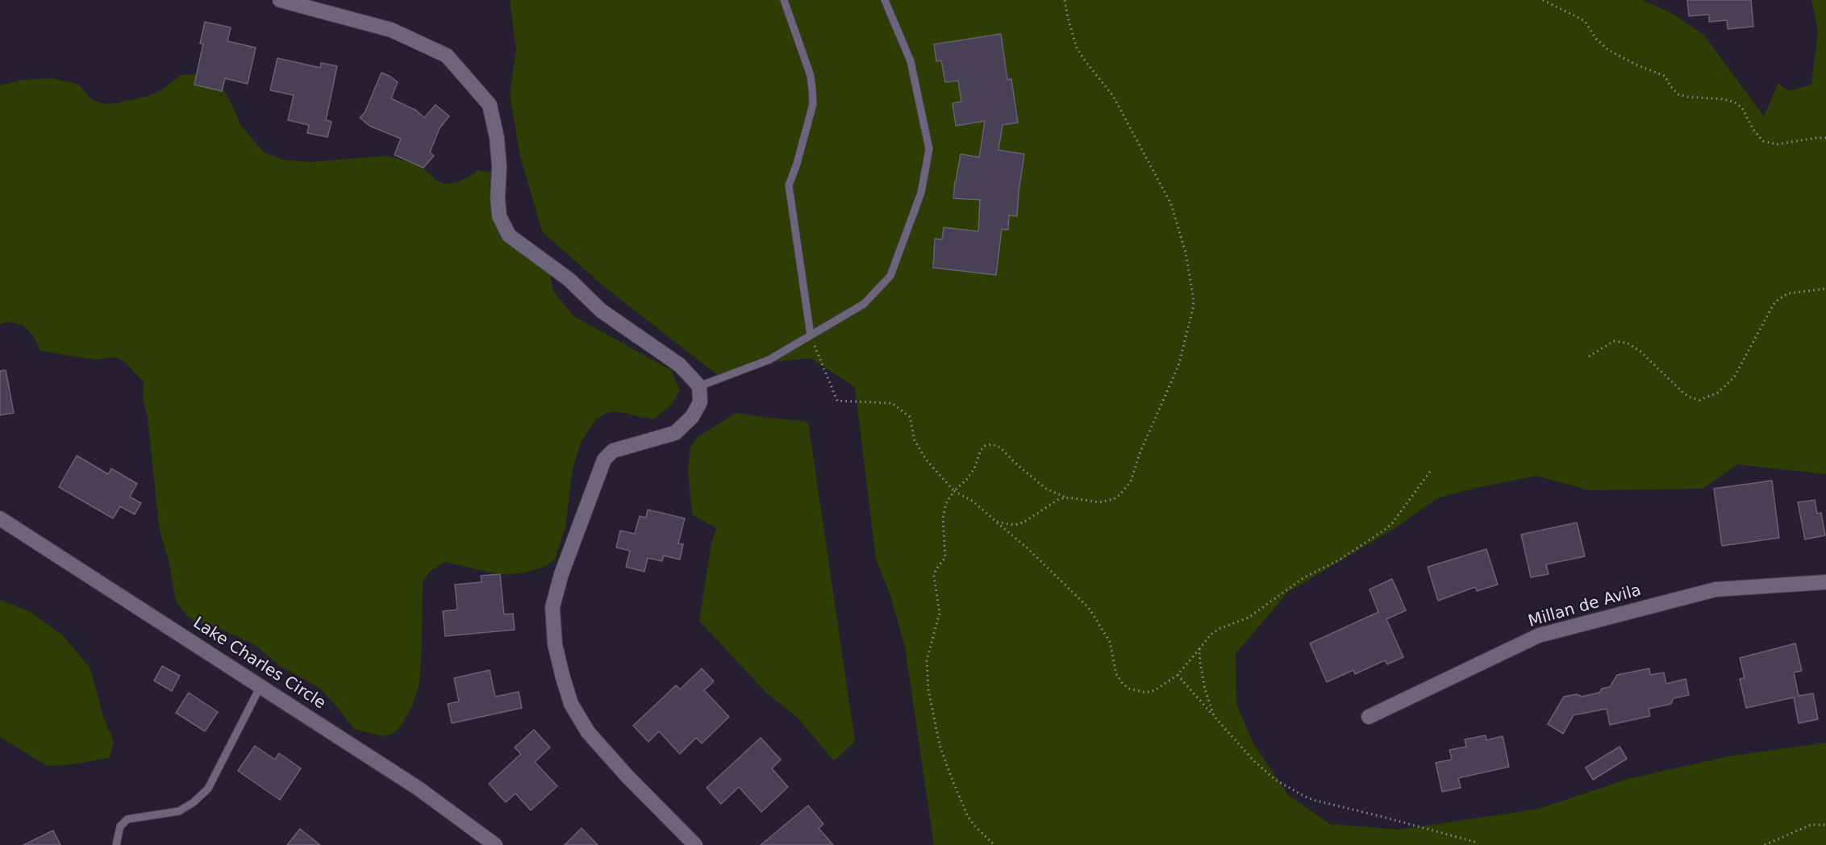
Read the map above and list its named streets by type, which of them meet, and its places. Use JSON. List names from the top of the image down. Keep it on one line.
{"streets":{"street":["Millan de Avila","Lake Charles Circle"]}}
